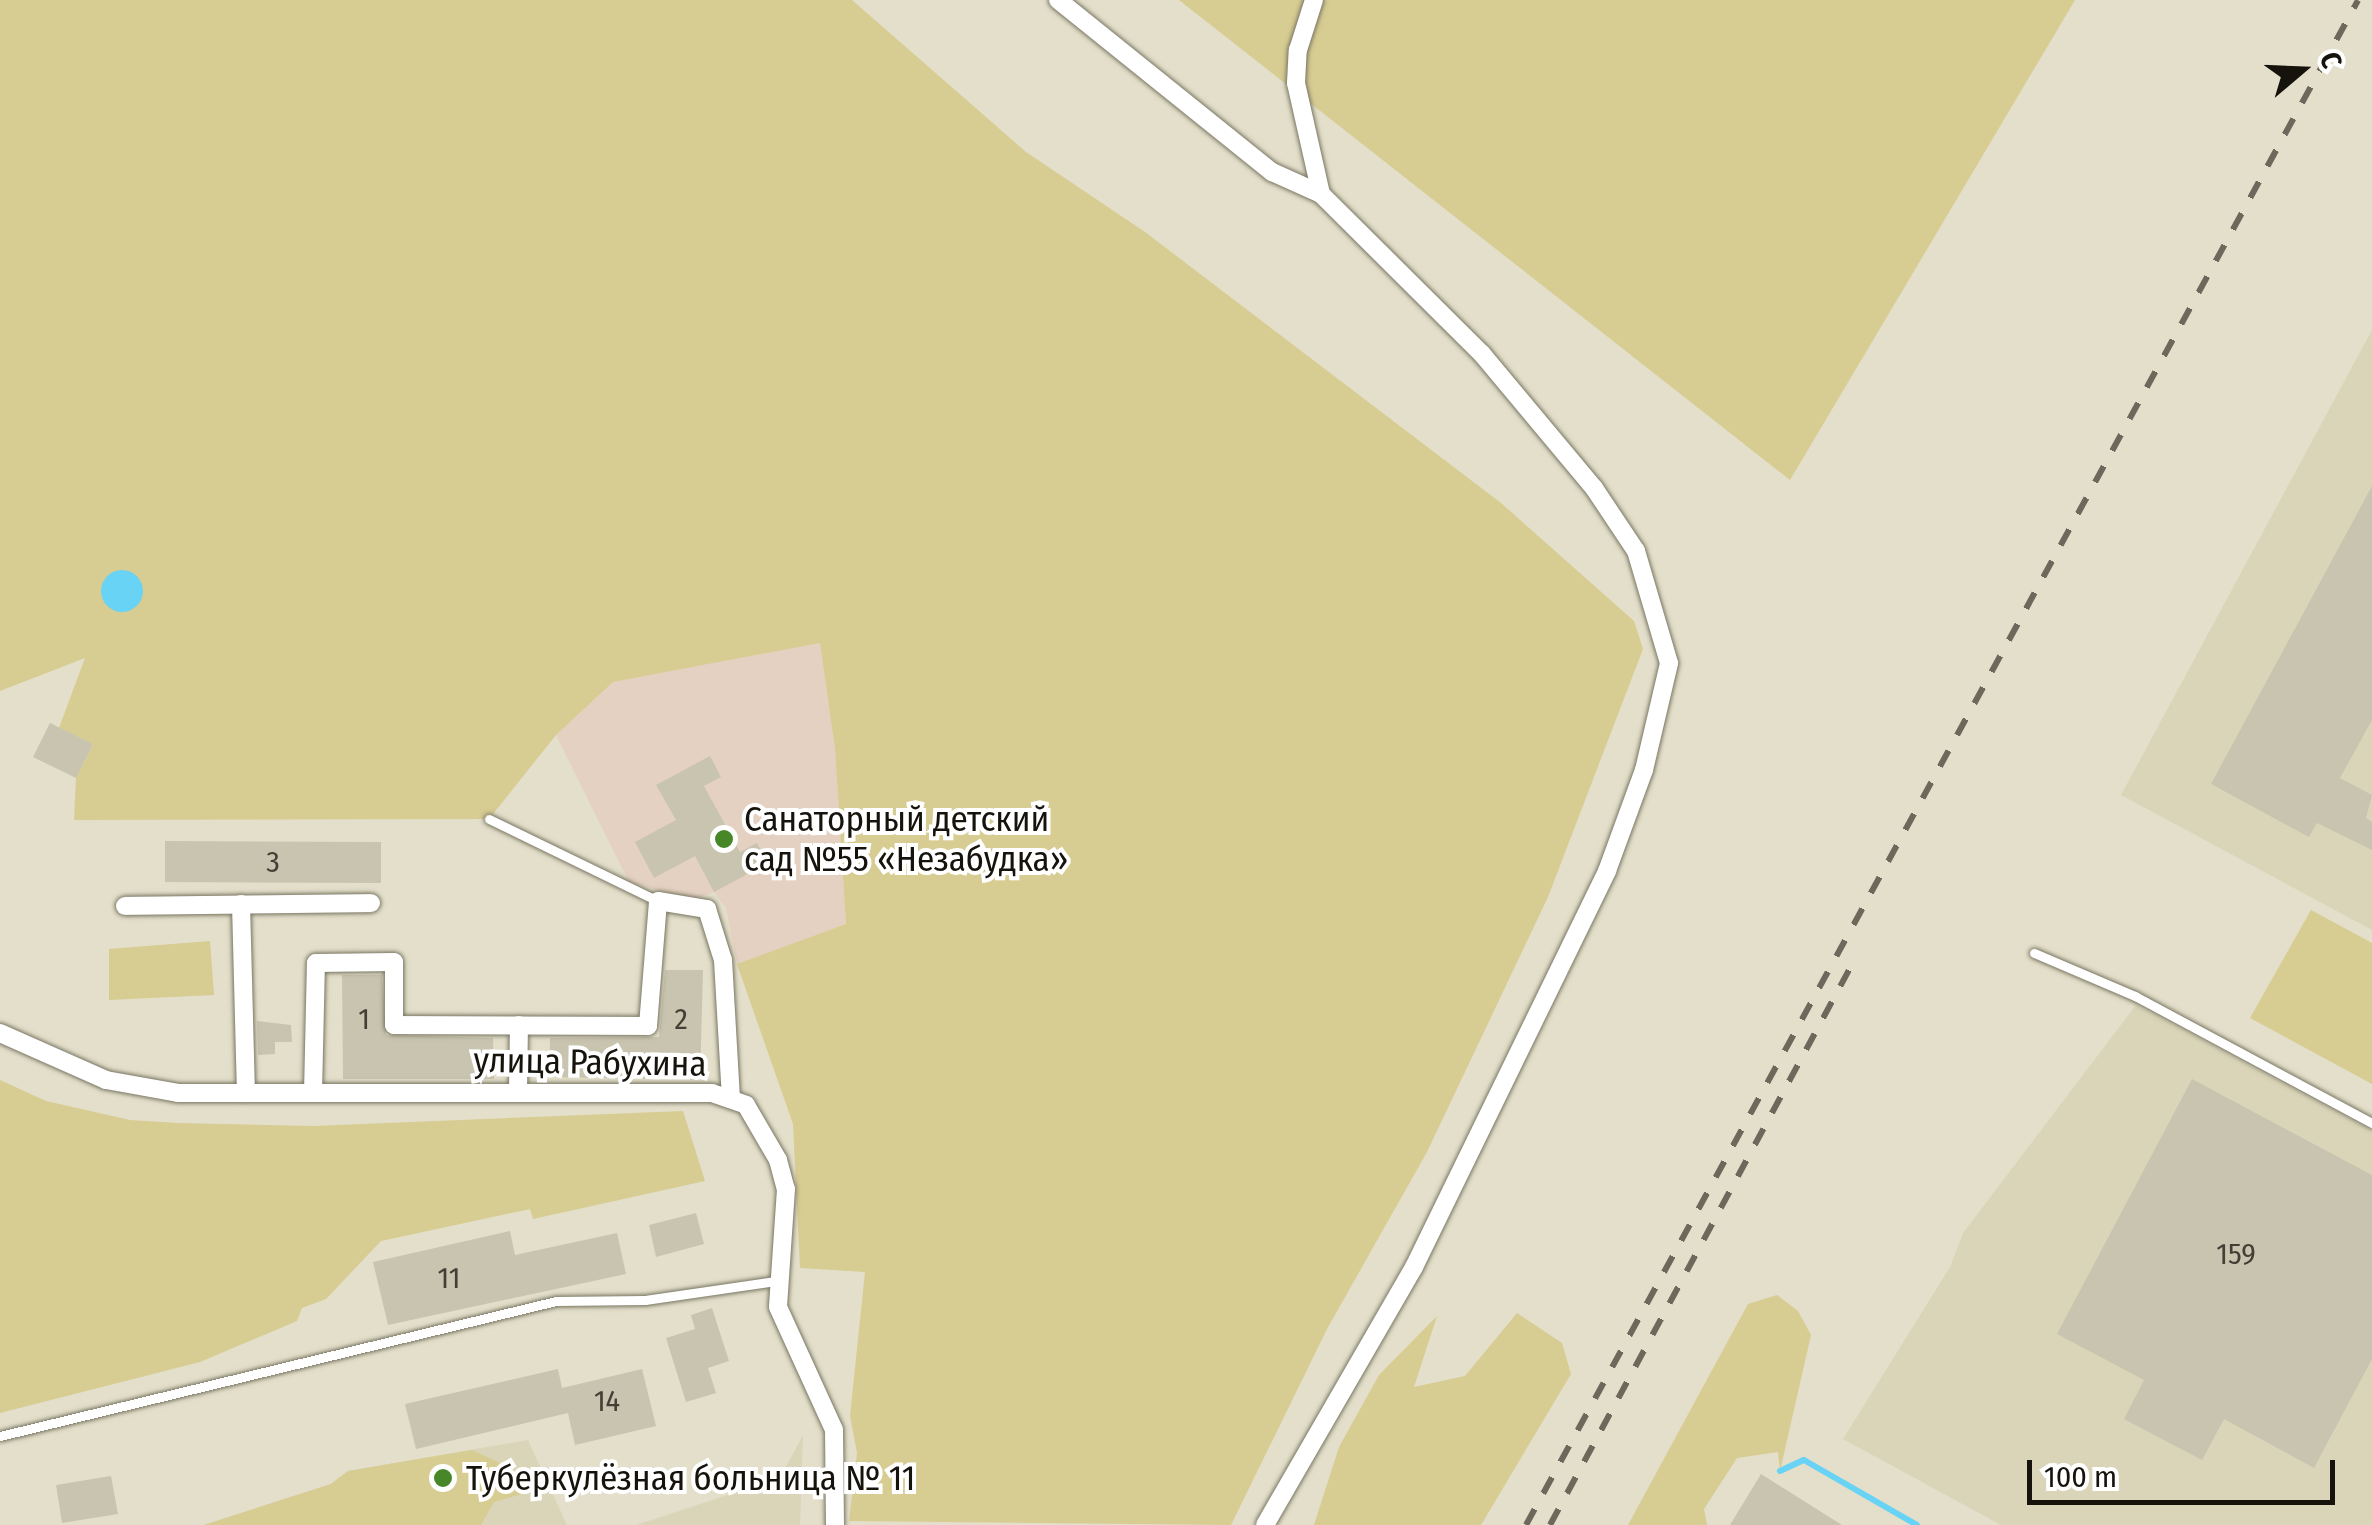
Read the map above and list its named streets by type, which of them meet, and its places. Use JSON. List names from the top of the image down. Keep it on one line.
{"streets":{"street":["улица Рабухина"]},"places":["Санаторный детский сад №55 «Незабудка»","Туберкулёзная больница № 11"],"house_numbers":["3","1","2","159","11","14"],"scale_bar":"100 m","north":"right"}
